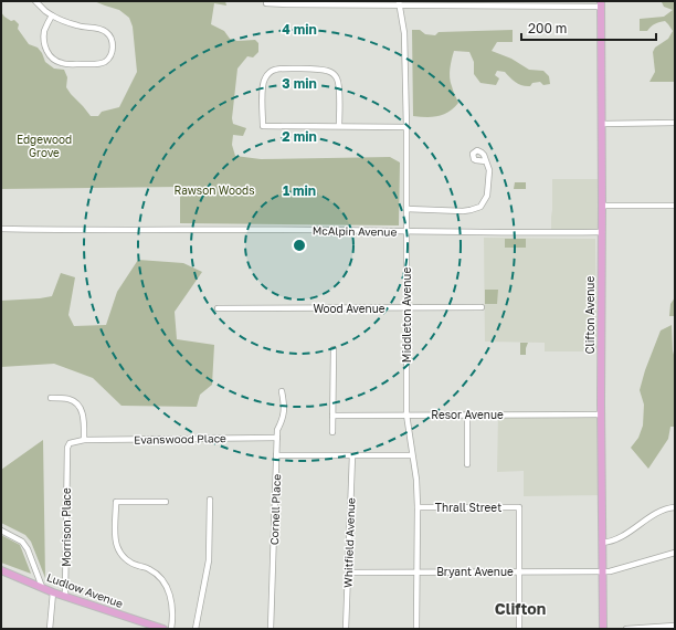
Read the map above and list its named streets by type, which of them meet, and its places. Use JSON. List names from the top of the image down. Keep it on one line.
{"streets":{"main road":["Clifton Avenue","Ludlow Avenue"],"street":["McAlpin Avenue","Wood Avenue","Middleton Avenue","Resor Avenue","Evanswood Place","Thrall Street","Cornell Place","Morrison Place","Whitfield Avenue","Bryant Avenue"]},"crossings":[["McAlpin Avenue","Middleton Avenue"],["McAlpin Avenue","Clifton Avenue"],["Wood Avenue","Middleton Avenue"],["Middleton Avenue","Resor Avenue"],["Middleton Avenue","Thrall Street"],["Middleton Avenue","Bryant Avenue"],["Clifton Avenue","Resor Avenue"],["Clifton Avenue","Bryant Avenue"],["Evanswood Place","Cornell Place"],["Evanswood Place","Morrison Place"],["Thrall Street","Bryant Avenue"],["Morrison Place","Ludlow Avenue"],["Whitfield Avenue","Bryant Avenue"]],"districts":["Clifton"],"parks":["Edgewood Grove","Rawson Woods"],"scale_bar":"200 m","rings":["4 min","3 min","2 min","1 min"]}
